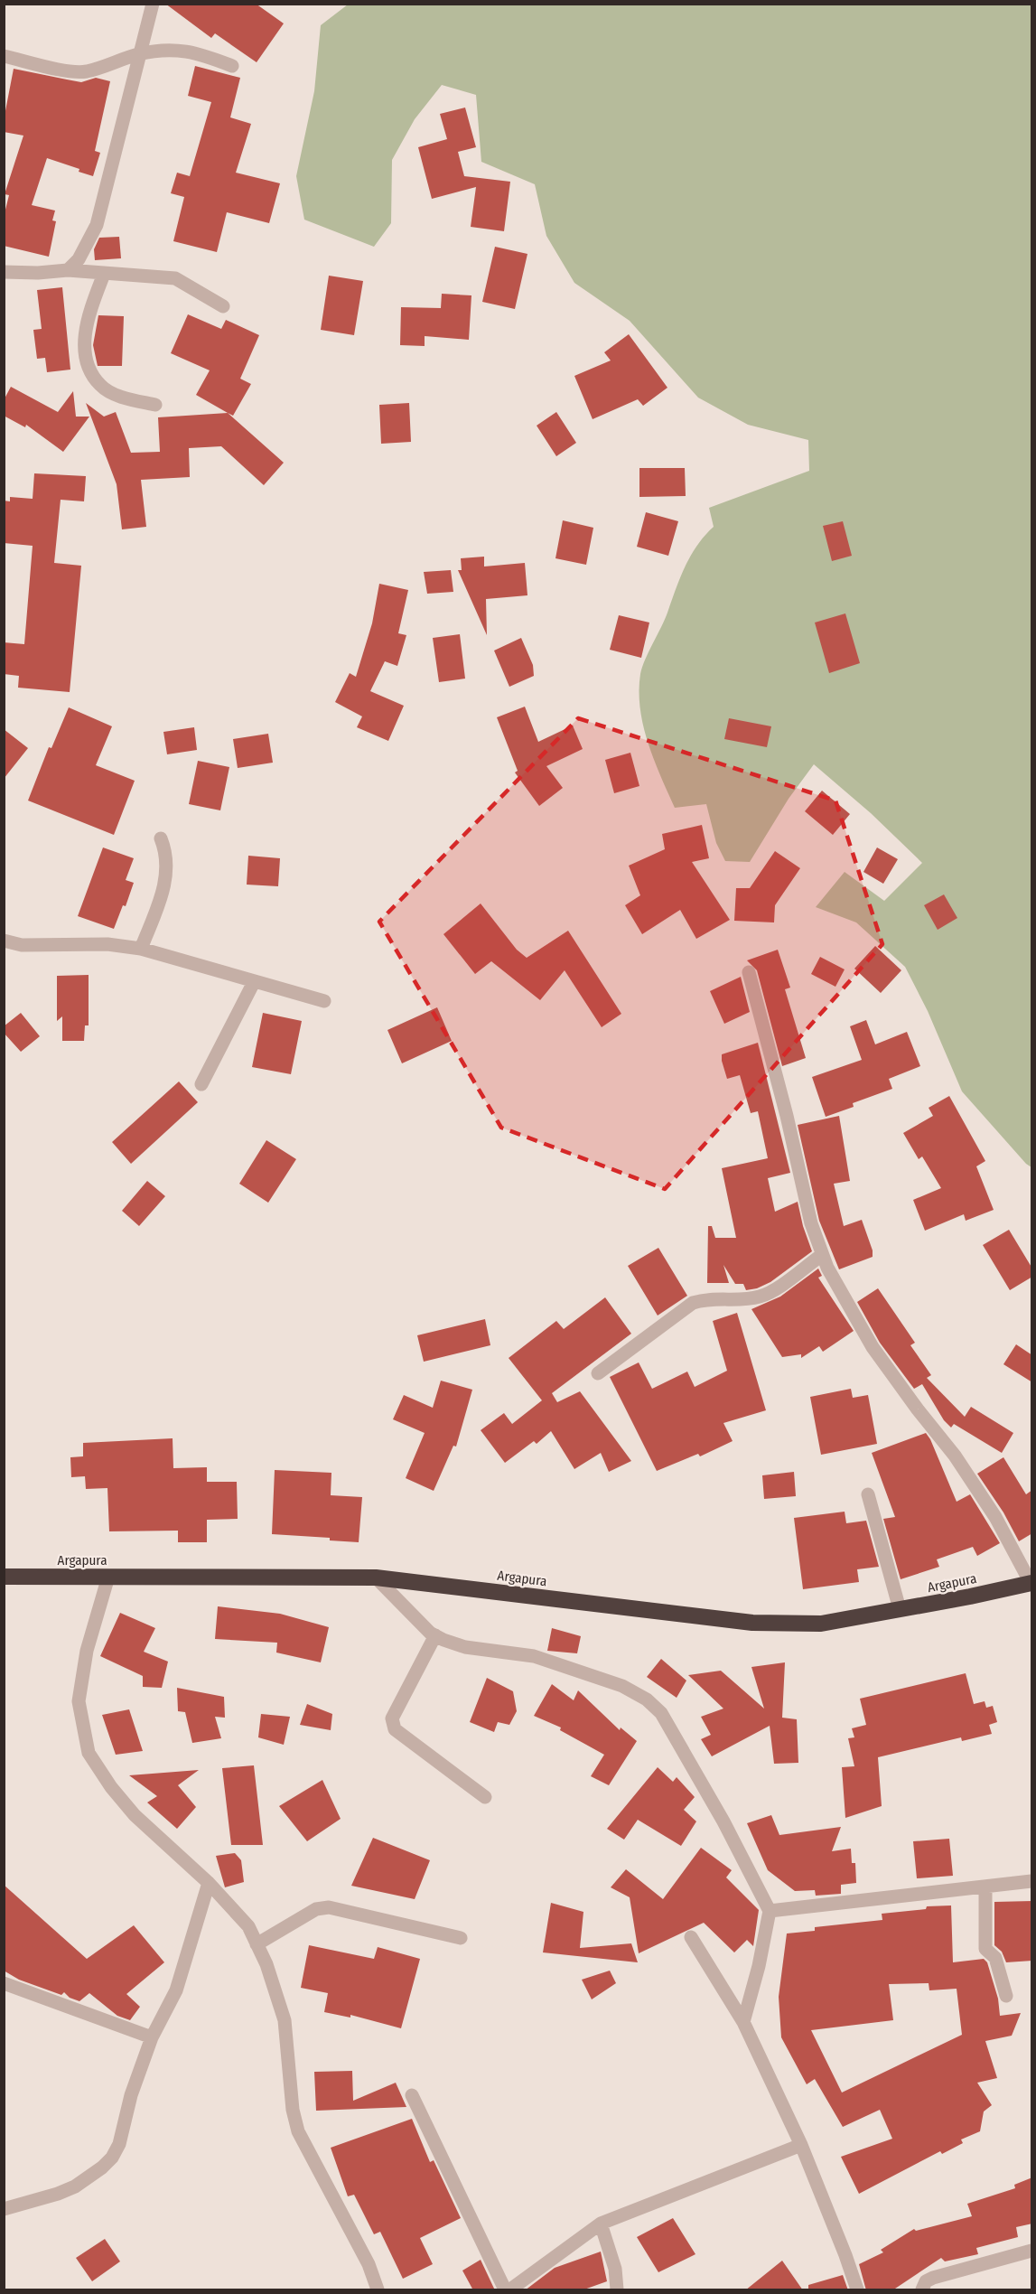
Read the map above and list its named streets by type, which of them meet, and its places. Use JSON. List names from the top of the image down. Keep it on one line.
{"streets":{"highway":["Argapura"]}}
